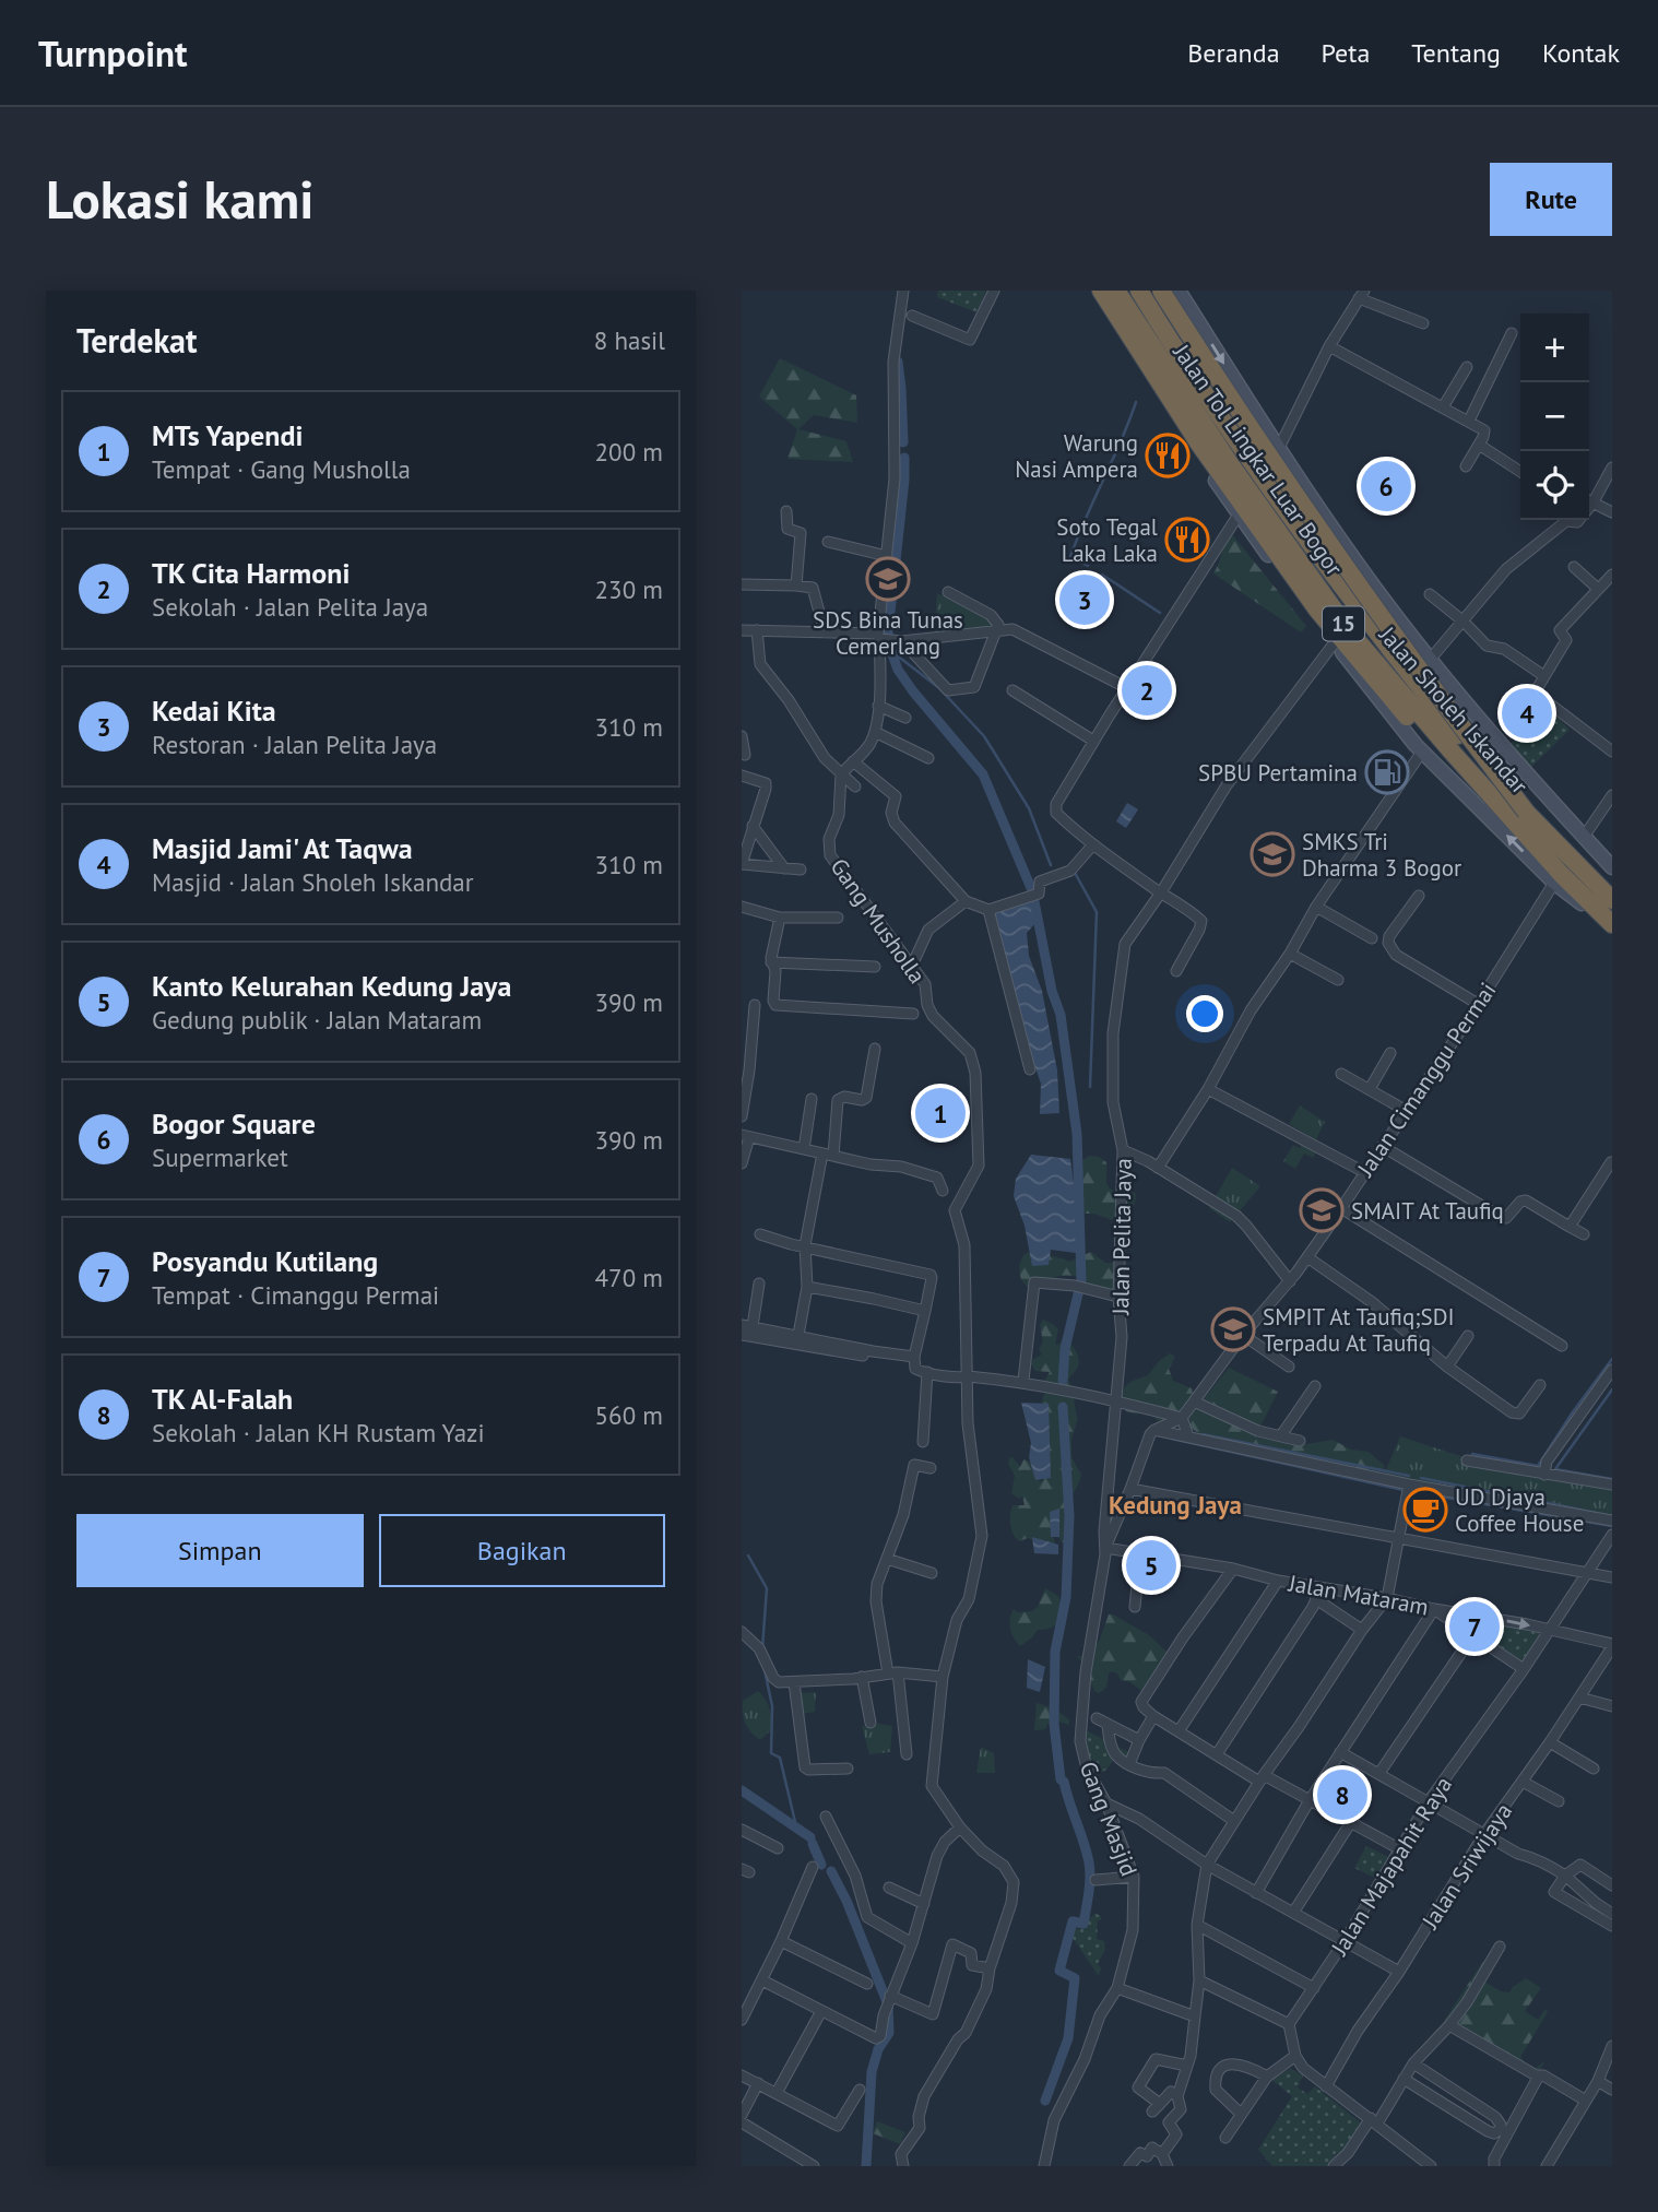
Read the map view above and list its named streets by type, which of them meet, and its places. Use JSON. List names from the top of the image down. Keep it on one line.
{"streets":{"highway":["Jalan Tol Lingkar Luar Bogor","15","Jalan Sholeh Iskandar"],"street":["Gang Musholla","Jalan Cimanggu Permai","Jalan Pelita Jaya","Jalan Mataram","Gang Masjid","Jalan Majapahit Raya","Jalan Sriwijaya"]},"crossings":[["Jalan Tol Lingkar Luar Bogor","Jalan Sholeh Iskandar"],["Jalan Pelita Jaya","Jalan Mataram"],["Jalan Pelita Jaya","Gang Masjid"],["Jalan Mataram","Gang Masjid"],["Jalan Mataram","Jalan Majapahit Raya"],["Jalan Mataram","Jalan Sriwijaya"]],"districts":["Kedung Jaya"],"places":{"restaurant":["Warung Nasi Ampera","Soto Tegal Laka Laka"],"school or university":["SDS Bina Tunas Cemerlang","SMKS Tri Dharma 3 Bogor","SMAIT At Taufiq","SMPIT At Taufiq;SDI Terpadu At Taufiq"],"fuel station":["SPBU Pertamina"],"cafe":["UD Djaya Coffee House"]},"page":{"header":"Turnpoint","nav":["Beranda","Peta","Tentang","Kontak"],"buttons":["Rute",["Simpan","Bagikan"]],"title":"Lokasi kami","heading":["Terdekat","8 hasil"],"map_buttons":["+","−"],"list":[{"mark":"1","name":"MTs Yapendi","note":"Tempat · Gang Musholla","value":"200 m"},{"mark":"2","name":"TK Cita Harmoni","note":"Sekolah · Jalan Pelita Jaya","value":"230 m"},{"mark":"3","name":"Kedai Kita","note":"Restoran · Jalan Pelita Jaya","value":"310 m"},{"mark":"4","name":"Masjid Jami' At Taqwa","note":"Masjid · Jalan Sholeh Iskandar","value":"310 m"},{"mark":"5","name":"Kanto Kelurahan Kedung Jaya","note":"Gedung publik · Jalan Mataram","value":"390 m"},{"mark":"6","name":"Bogor Square","note":"Supermarket","value":"390 m"},{"mark":"7","name":"Posyandu Kutilang","note":"Tempat · Cimanggu Permai","value":"470 m"},{"mark":"8","name":"TK Al-Falah","note":"Sekolah · Jalan KH Rustam Yazi","value":"560 m"}],"pins":["6","3","2","4","1","5","7","8"]}}
